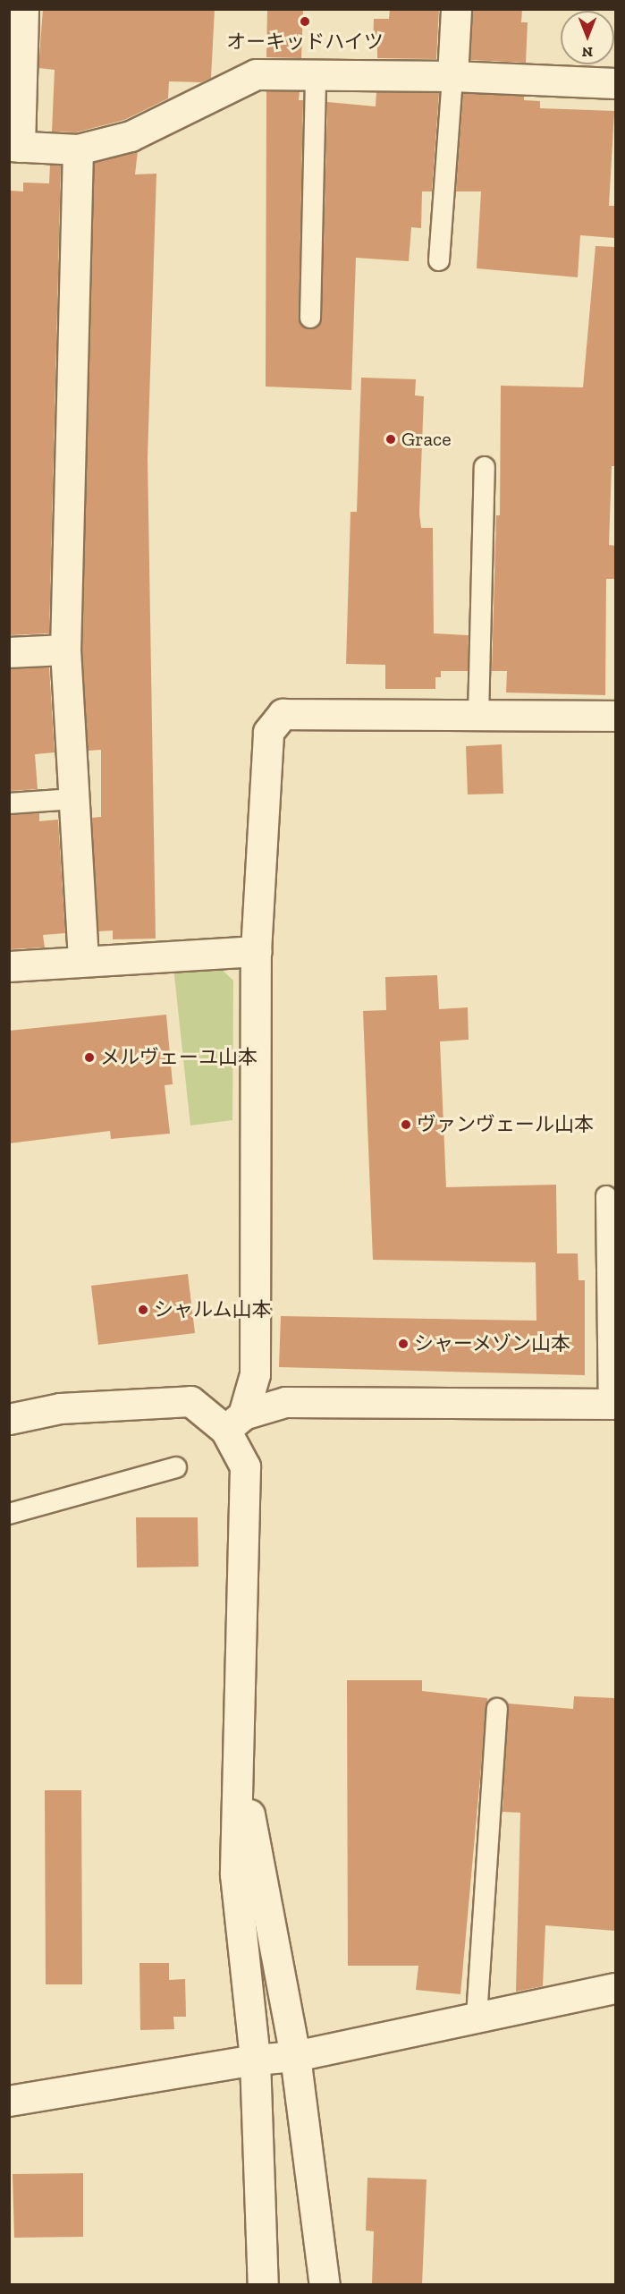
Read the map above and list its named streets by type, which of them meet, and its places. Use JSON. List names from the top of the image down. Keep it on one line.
{"places":["オーキッドハイツ","Grace","メルヴェーユ山本","ヴァンヴェール山本","シャルム山本","シャーメゾン山本"],"north":"bottom"}
